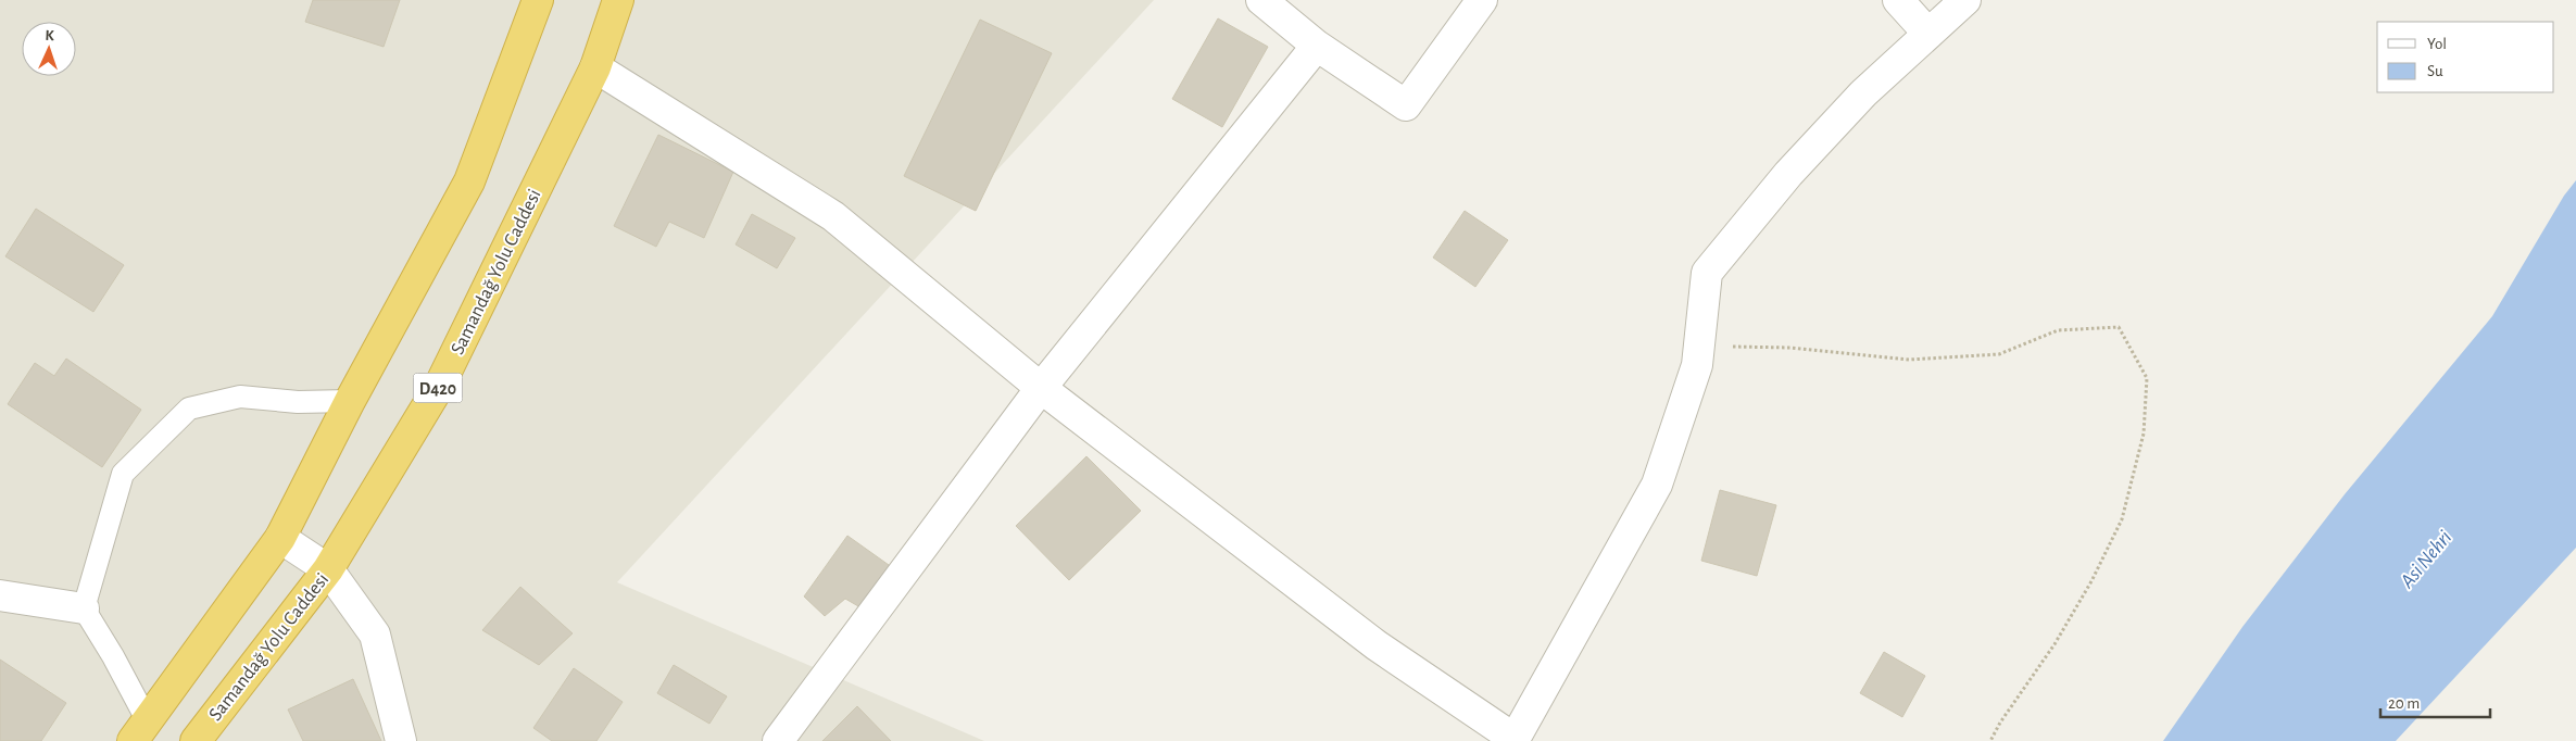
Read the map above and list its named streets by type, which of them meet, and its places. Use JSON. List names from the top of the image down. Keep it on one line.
{"streets":{"highway":["Samandağ Yolu Caddesi","D420"]},"water":["Asi Nehri"],"legend":["Yol","Su"],"scale_bar":"20 m","north":"top"}
